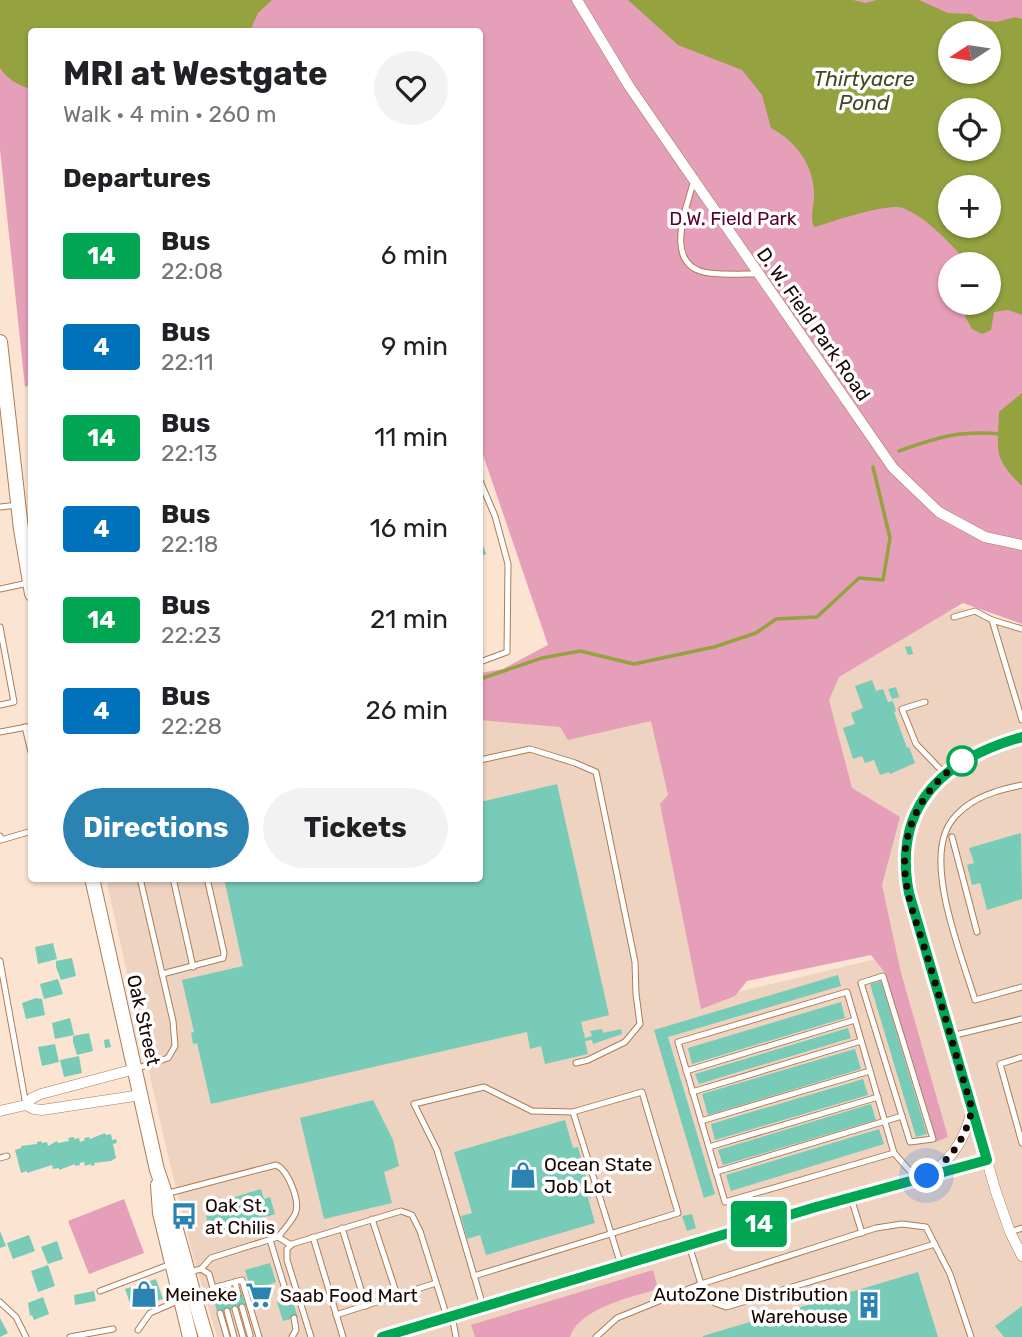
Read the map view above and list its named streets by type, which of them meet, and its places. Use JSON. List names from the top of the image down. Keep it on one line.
{"streets":{"main road":["Oak Street"],"street":["D. W. Field Park Road"]},"water":["Thirtyacre Pond"],"parks":["D.W. Field Park"],"places":{"shop":["Ocean State Job Lot","Meineke"],"bus stop":["Oak St. at Chilis"],"supermarket":["Saab Food Mart"],"building":["AutoZone Distribution Warehouse"]},"lines":["bus line 14"],"north":"left","page":{"on_map":"14","map_buttons":["+","−"],"heading":[["MRI at Westgate","Walk · 4 min · 260 m"],"Departures"],"list":[{"mark":"14","name":"Bus","note":"22:08","value":"6 min"},{"mark":"4","name":"Bus","note":"22:11","value":"9 min"},{"mark":"14","name":"Bus","note":"22:13","value":"11 min"},{"mark":"4","name":"Bus","note":"22:18","value":"16 min"},{"mark":"14","name":"Bus","note":"22:23","value":"21 min"},{"mark":"4","name":"Bus","note":"22:28","value":"26 min"}],"buttons":["Directions","Tickets"]}}
